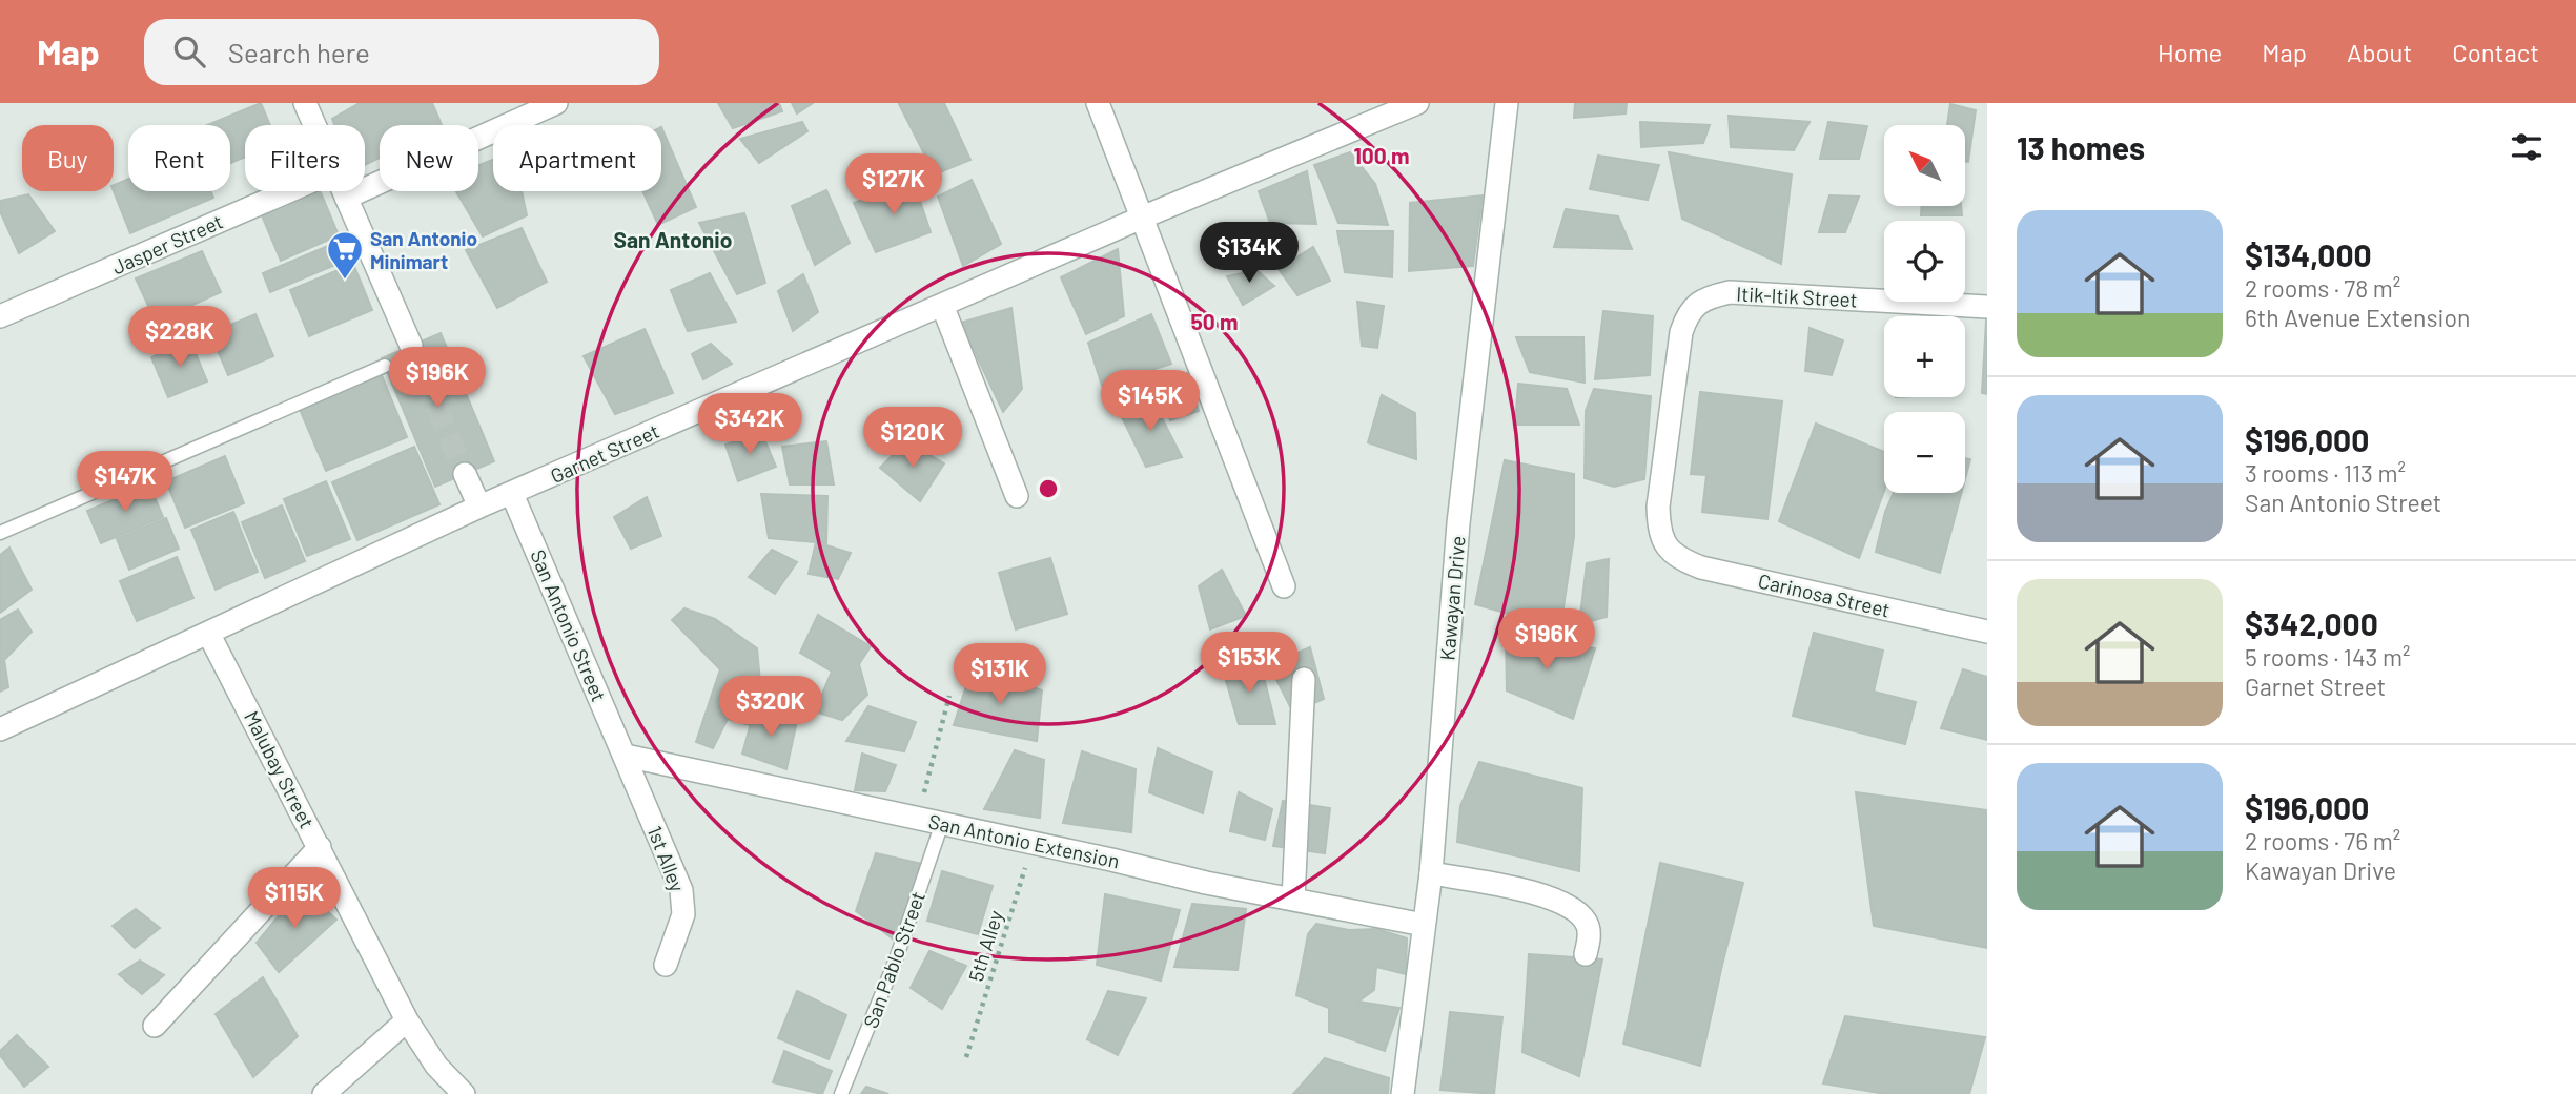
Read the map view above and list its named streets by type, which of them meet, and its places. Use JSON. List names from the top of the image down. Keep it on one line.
{"streets":{"street":["Jasper Street","Itik-Itik Street","Garnet Street","Carinosa Street","Kawayan Drive","San Antonio Street","Malubay Street","San Antonio Extension","1st Alley"],"lane":["San Pablo Street"],"path":["5th Alley"]},"crossings":[["Itik-Itik Street","Carinosa Street"],["Garnet Street","San Antonio Street"],["Garnet Street","Malubay Street"],["Kawayan Drive","San Antonio Extension"],["San Antonio Street","San Antonio Extension"],["San Antonio Street","1st Alley"],["San Antonio Extension","1st Alley"],["San Antonio Extension","5th Alley"],["San Antonio Extension","San Pablo Street"]],"districts":["San Antonio"],"places":{"supermarket":["San Antonio Minimart"]},"north":"top left","page":{"header":"Map","search":"Search here","nav":["Home","Map","About","Contact"],"heading":"13 homes","map_buttons":["+","−"],"chip":["Buy","Rent","Filters","New","Apartment"],"price":["$127K","$134K","$228K","$196K","$145K","$342K","$120K","$147K","$196K","$153K","$131K","$320K","$115K"],"list":[{"name":"$134,000","note":"2 rooms · 78 m² · 6th Avenue Extension"},{"name":"$196,000","note":"3 rooms · 113 m² · San Antonio Street"},{"name":"$342,000","note":"5 rooms · 143 m² · Garnet Street"},{"name":"$196,000","note":"2 rooms · 76 m² · Kawayan Drive"}]},"rings":["100 m","50 m"]}
